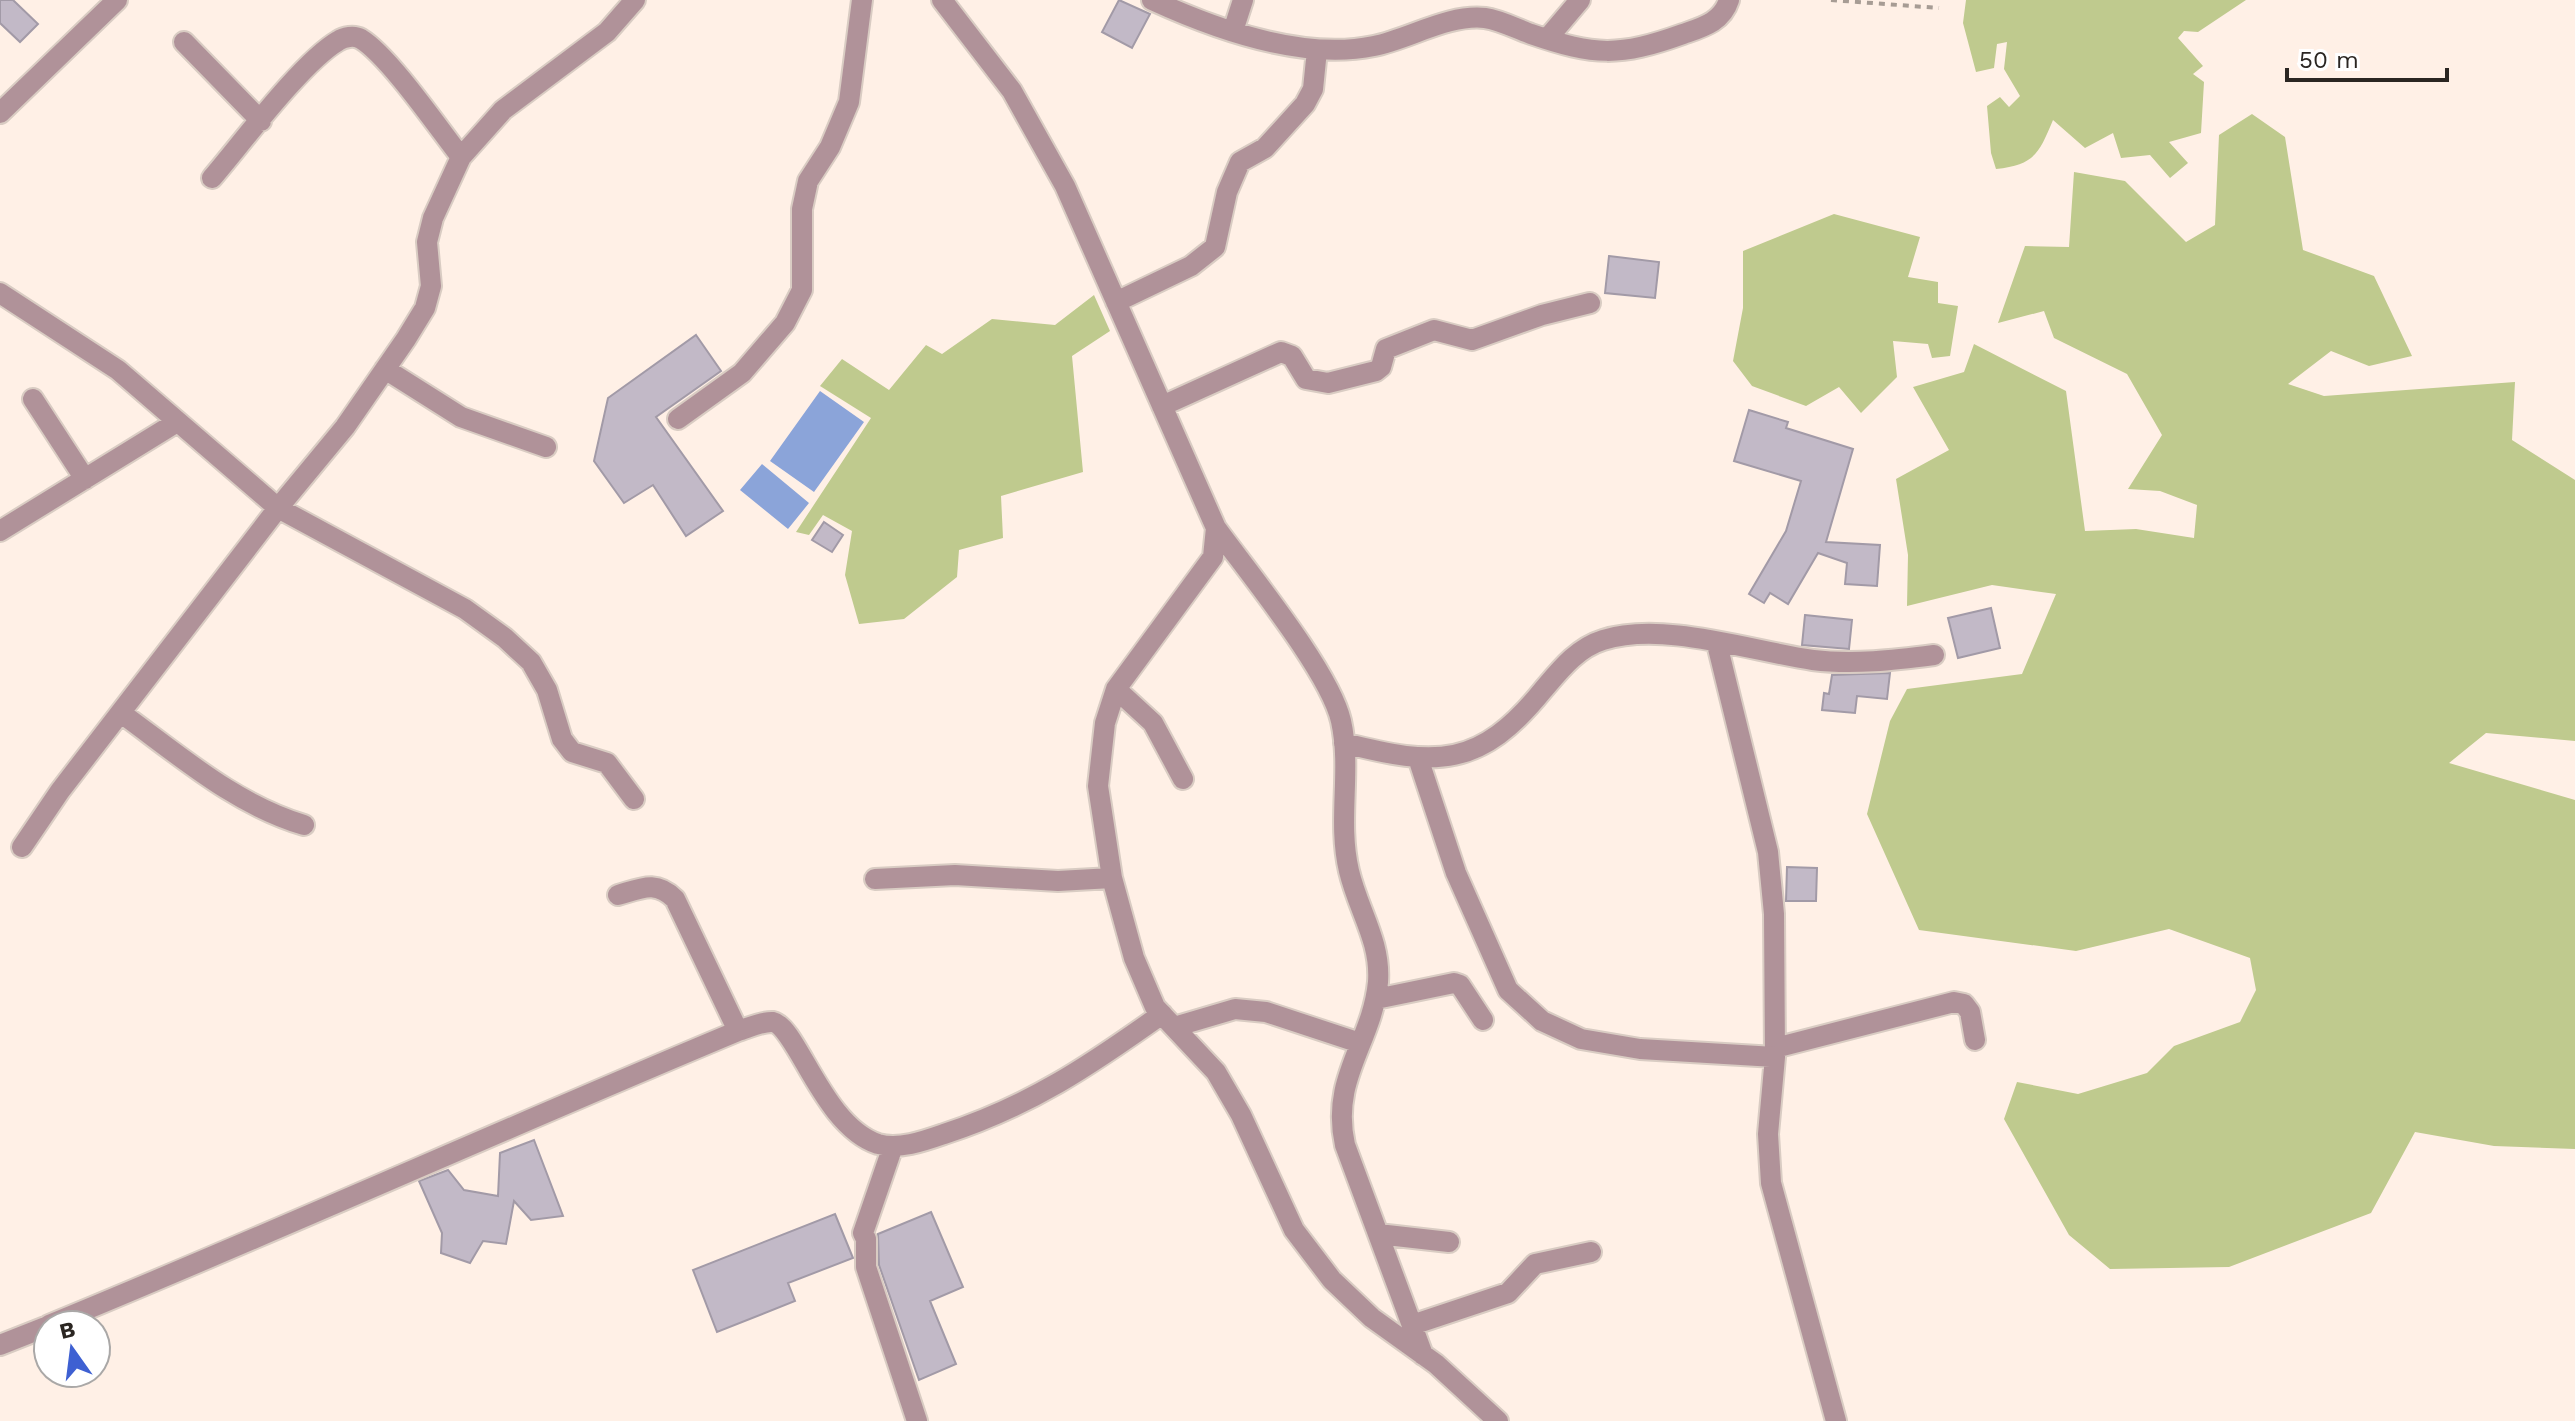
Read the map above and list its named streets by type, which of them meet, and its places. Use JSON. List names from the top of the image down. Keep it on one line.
{"scale_bar":"50 m","north":"top"}
